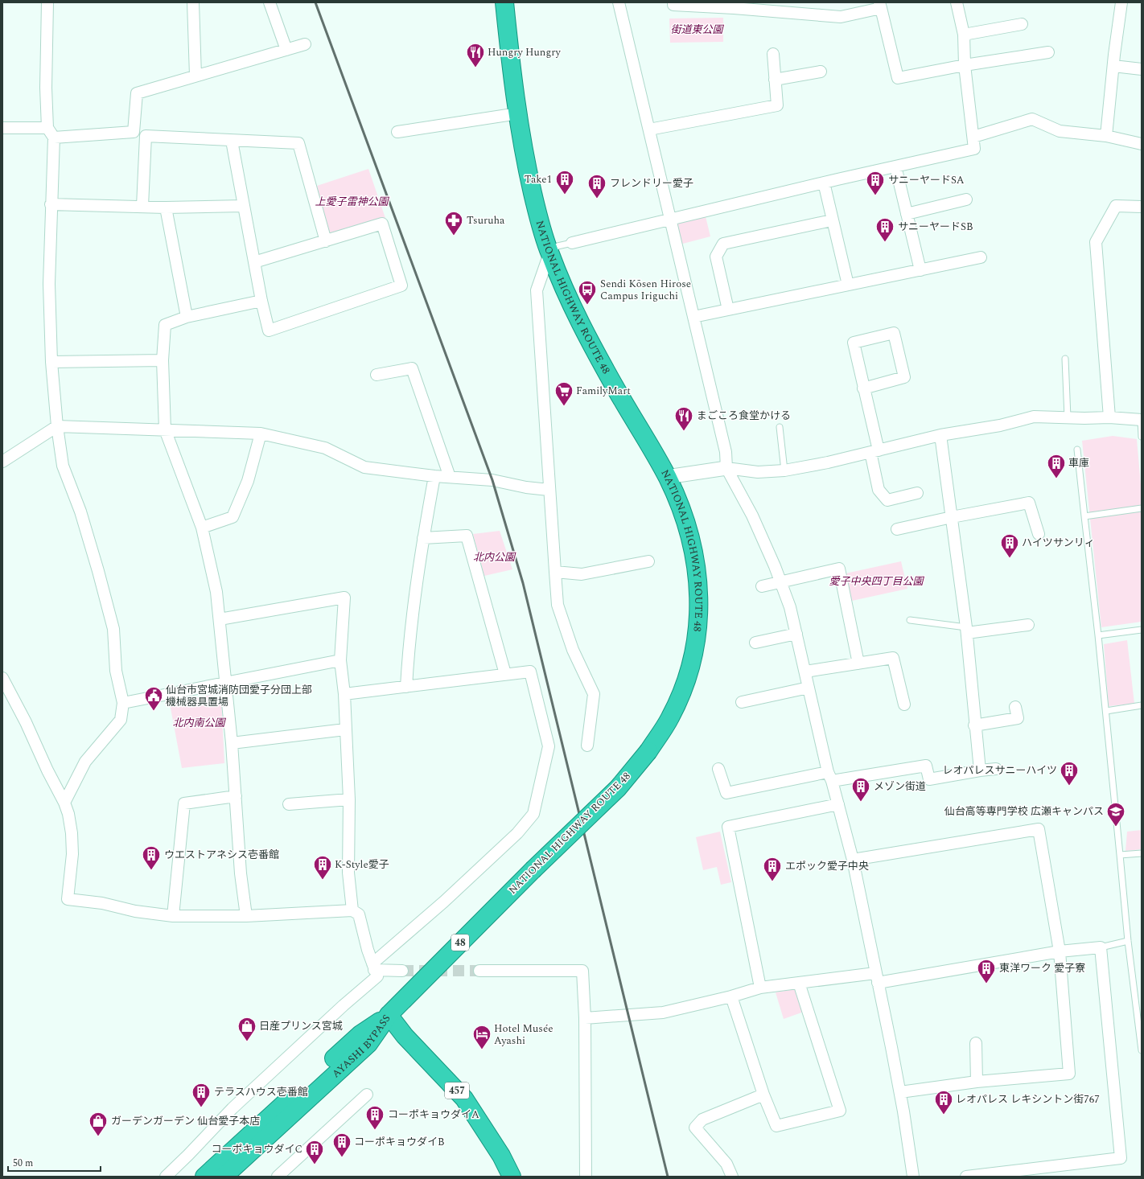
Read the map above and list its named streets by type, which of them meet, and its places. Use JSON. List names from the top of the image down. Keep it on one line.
{"streets":{"highway":["NATIONAL HIGHWAY ROUTE 48","48","AYASHI BYPASS","457"]},"crossings":[["NATIONAL HIGHWAY ROUTE 48","AYASHI BYPASS"],["NATIONAL HIGHWAY ROUTE 48","457"],["AYASHI BYPASS","457"]],"parks":["街道東公園","上愛子雷神公園","北内公園","愛子中央四丁目公園","北内南公園"],"places":{"restaurant":["Hungry Hungry","まごころ食堂かける"],"building":["Take1","サニーヤードSA","フレンドリー愛子","サニーヤードSB","車庫","ハイツサンリィ","レオパレスサニーハイツ","メゾン街道","ウエストアネシス壱番館","K-Style愛子","エポック愛子中央","東洋ワーク 愛子寮","テラスハウス壱番館","レオパレス レキシントン街767","コーポキョウダイA","コーポキョウダイB","コーポキョウダイC"],"pharmacy":["Tsuruha"],"bus stop":["Sendi Kōsen Hirose Campus Iriguchi"],"supermarket":["FamilyMart"],"public building":["仙台市宮城消防団愛子分団上部 機械器具置場"],"school or university":["仙台高等専門学校 広瀬キャンパス"],"shop":["日産プリンス宮城","ガーデンガーデン 仙台愛子本店"],"hotel":["Hotel Musée Ayashi"]},"scale_bar":"50 m"}
